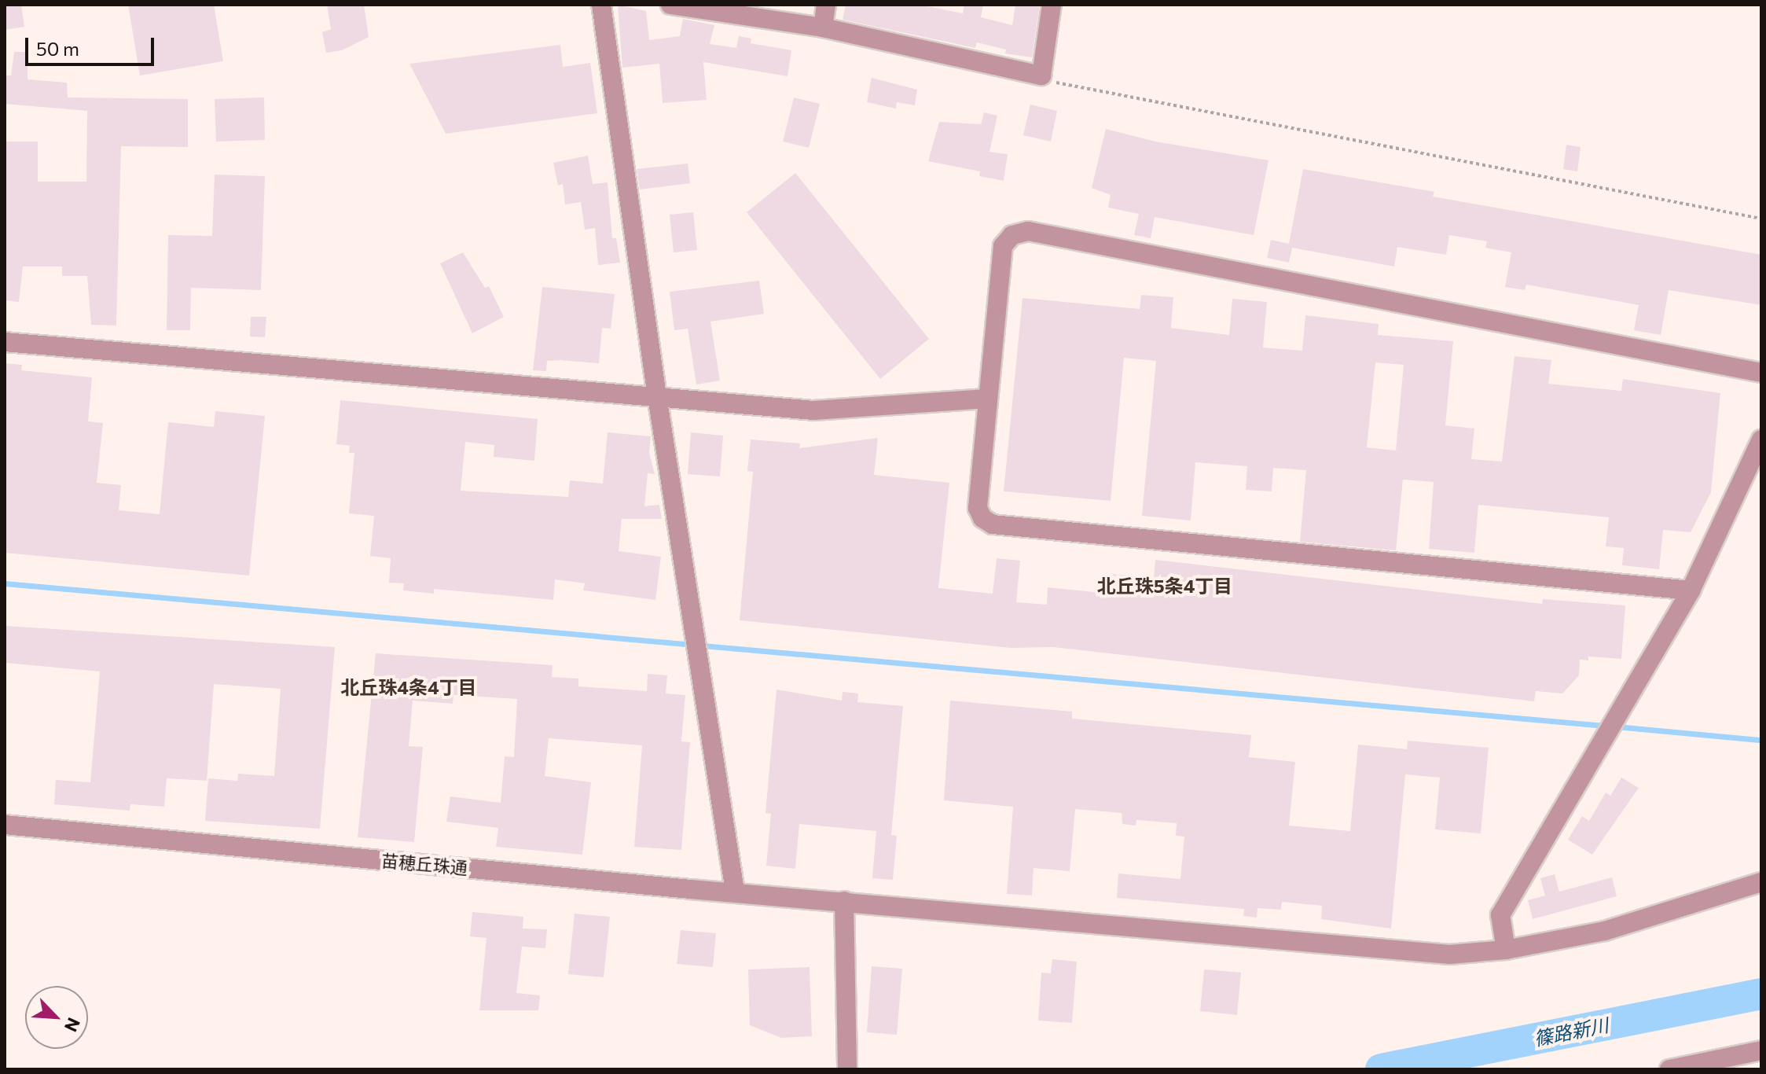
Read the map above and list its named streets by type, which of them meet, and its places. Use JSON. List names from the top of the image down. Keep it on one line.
{"streets":{"street":["苗穂丘珠通"]},"districts":["北丘珠5条4丁目","北丘珠4条4丁目"],"water":["篠路新川"],"scale_bar":"50 m","north":"bottom right"}
